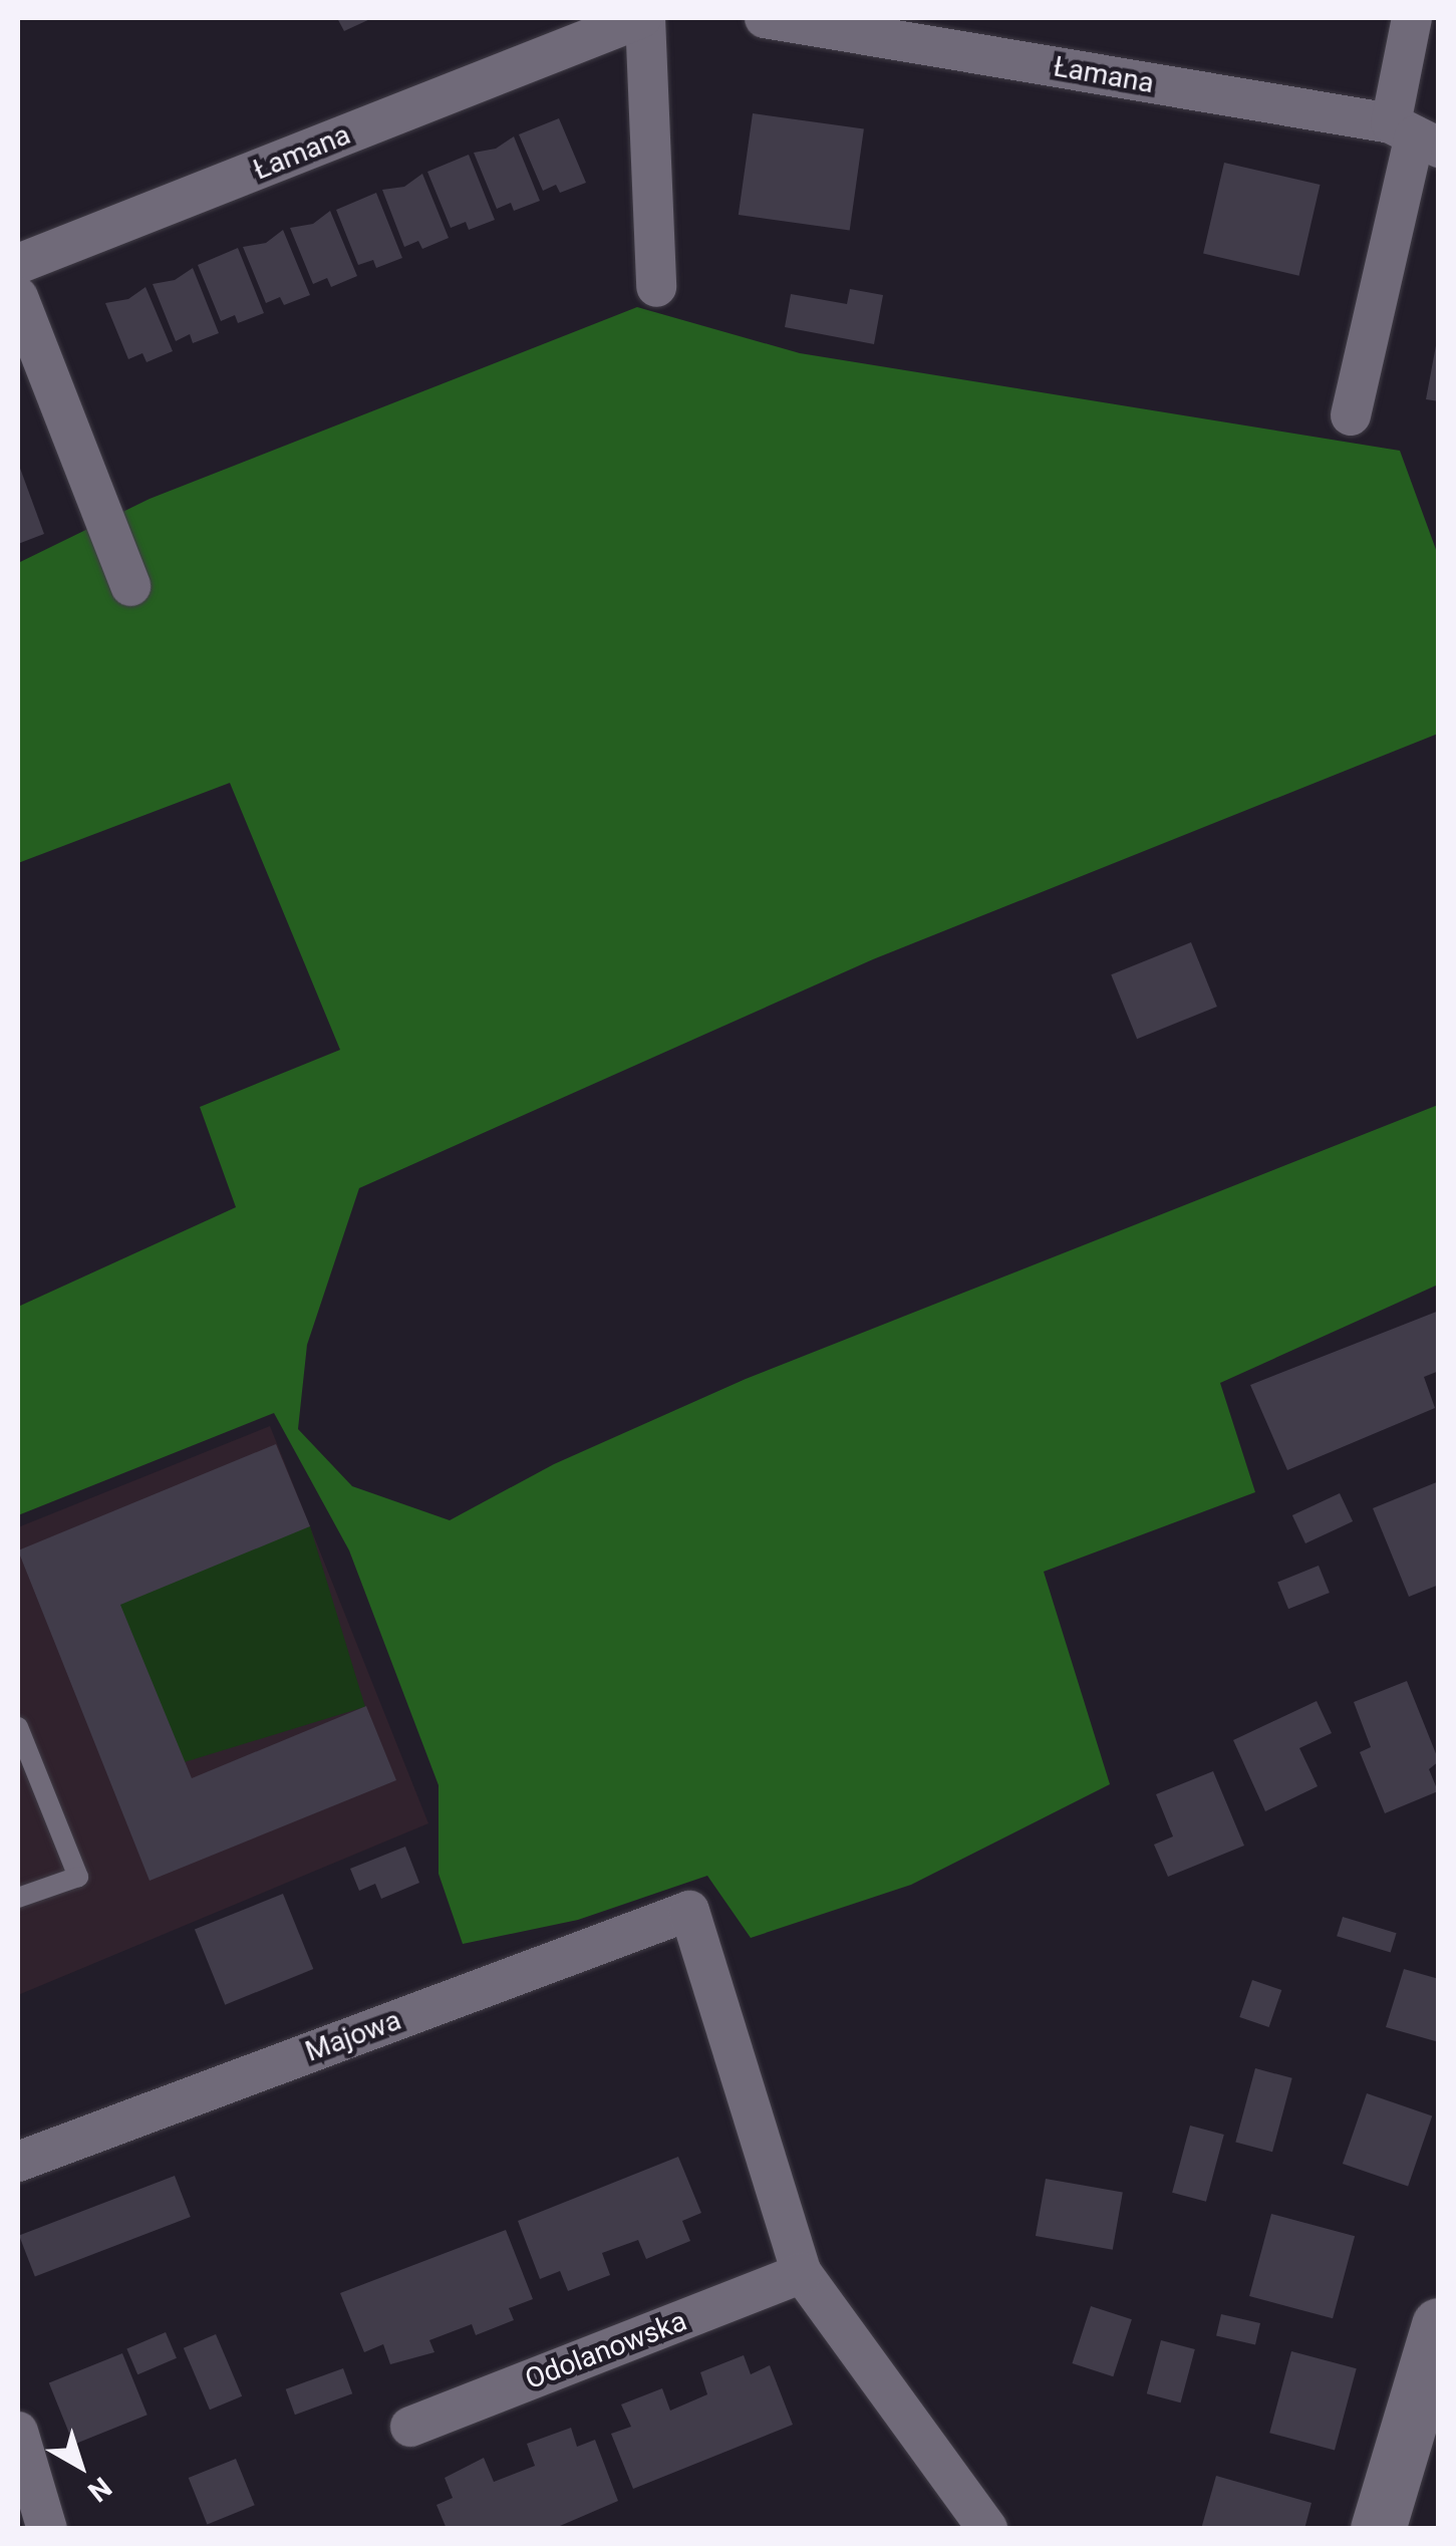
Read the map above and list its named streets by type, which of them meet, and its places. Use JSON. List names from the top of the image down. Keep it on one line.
{"streets":{"street":["Łamana","Majowa","Odolanowska"]},"crossings":[["Majowa","Odolanowska"]],"north":"bottom right"}
